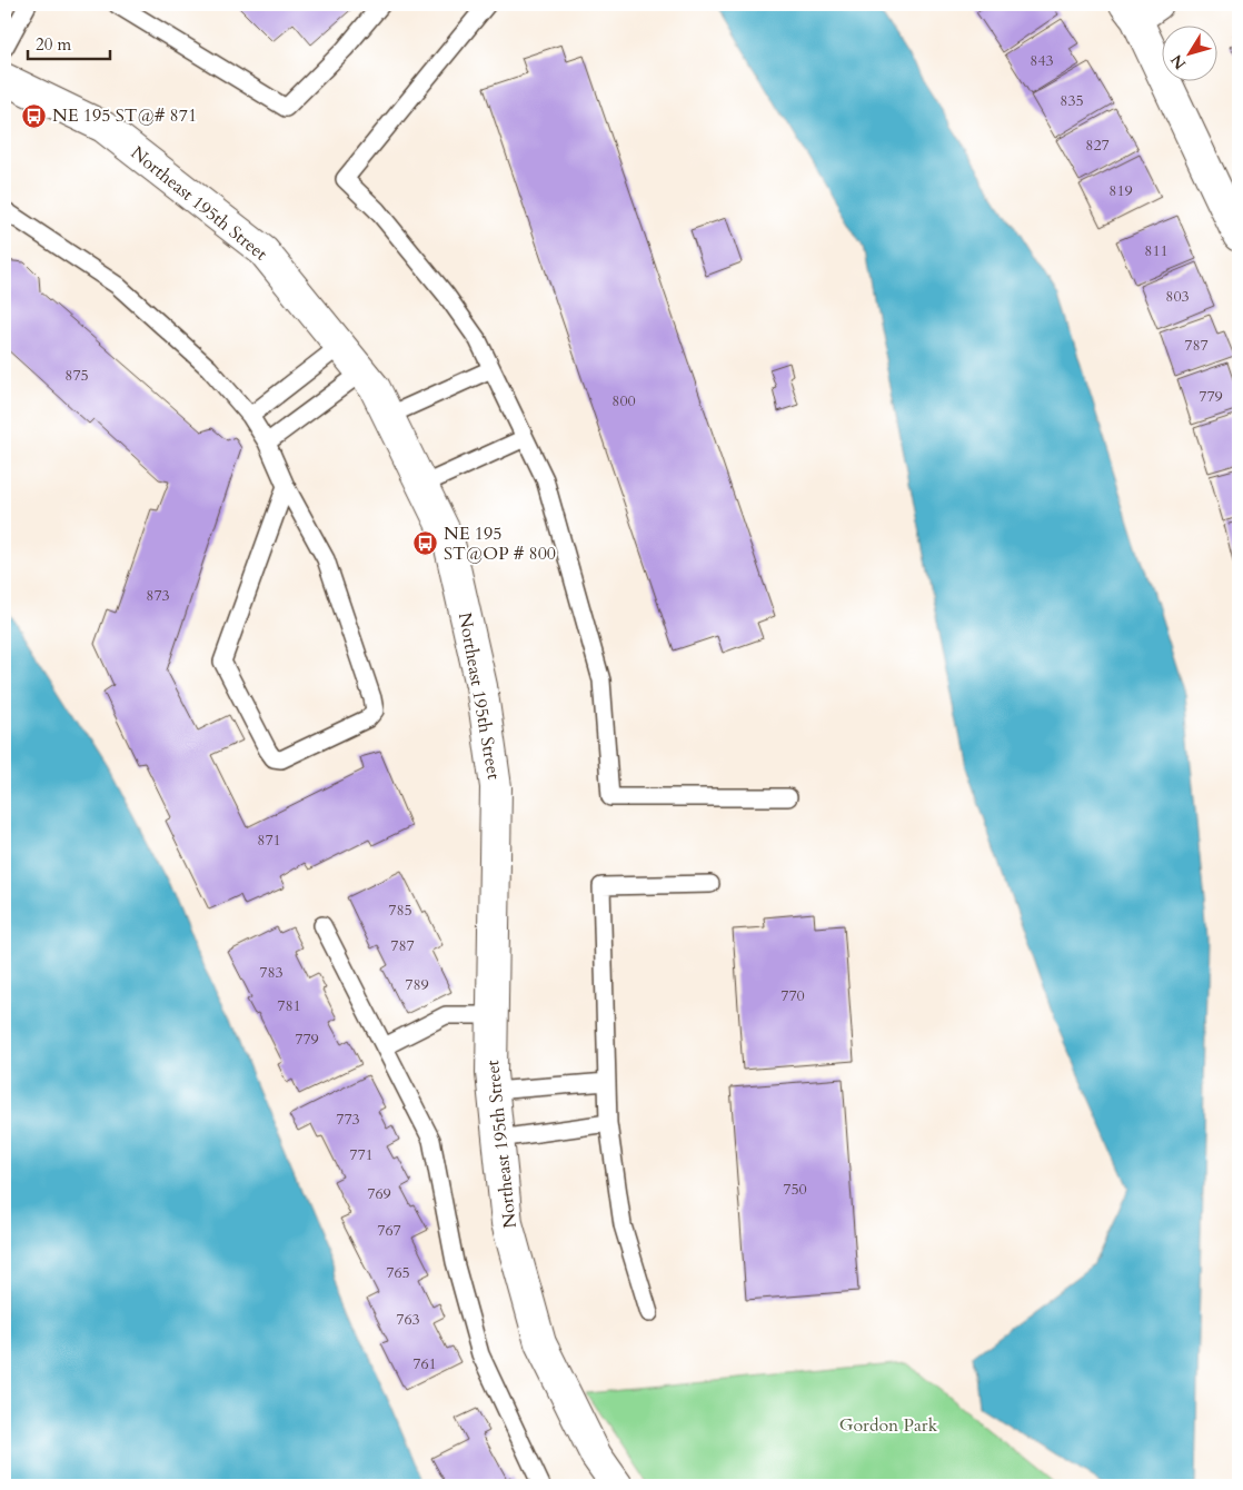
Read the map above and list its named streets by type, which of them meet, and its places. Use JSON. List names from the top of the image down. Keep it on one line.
{"streets":{"street":["Northeast 195th Street"]},"parks":["Gordon Park"],"places":{"bus stop":["NE 195 ST@# 871","NE 195 ST@OP # 800"]},"house_numbers":["843","835","827","819","811","803","787","875","779","800","873","871","785","787","783","789","770","781","779","773","771","750","769","767","765","763","761"],"scale_bar":"20 m","north":"bottom left"}
